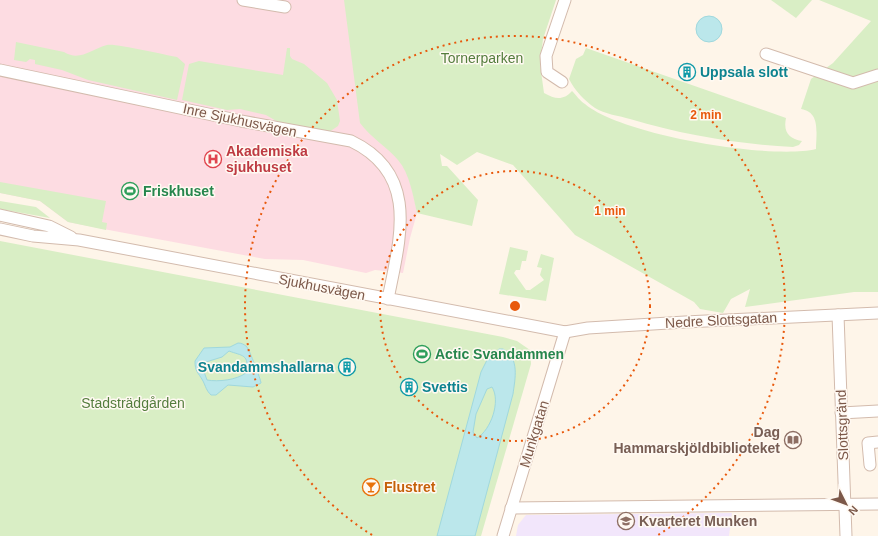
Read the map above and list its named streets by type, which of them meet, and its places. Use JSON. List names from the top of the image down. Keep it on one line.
{"streets":{"street":["Inre Sjukhusvägen","Sjukhusvägen","Nedre Slottsgatan","Slottsgränd","Munkgatan"]},"crossings":[["Inre Sjukhusvägen","Sjukhusvägen"],["Sjukhusvägen","Nedre Slottsgatan"],["Sjukhusvägen","Munkgatan"],["Nedre Slottsgatan","Slottsgränd"],["Nedre Slottsgatan","Munkgatan"]],"parks":["Tornerparken","Stadsträdgården"],"places":{"building":["Uppsala slott","Svandammshallarna","Svettis"],"hospital":["Akademiska sjukhuset"],"sports":["Friskhuset","Actic Svandammen"],"library":["Dag Hammarskjöldbiblioteket"],"bar":["Flustret"],"school or university":["Kvarteret Munken"]},"north":"bottom right","rings":["2 min","1 min"]}
